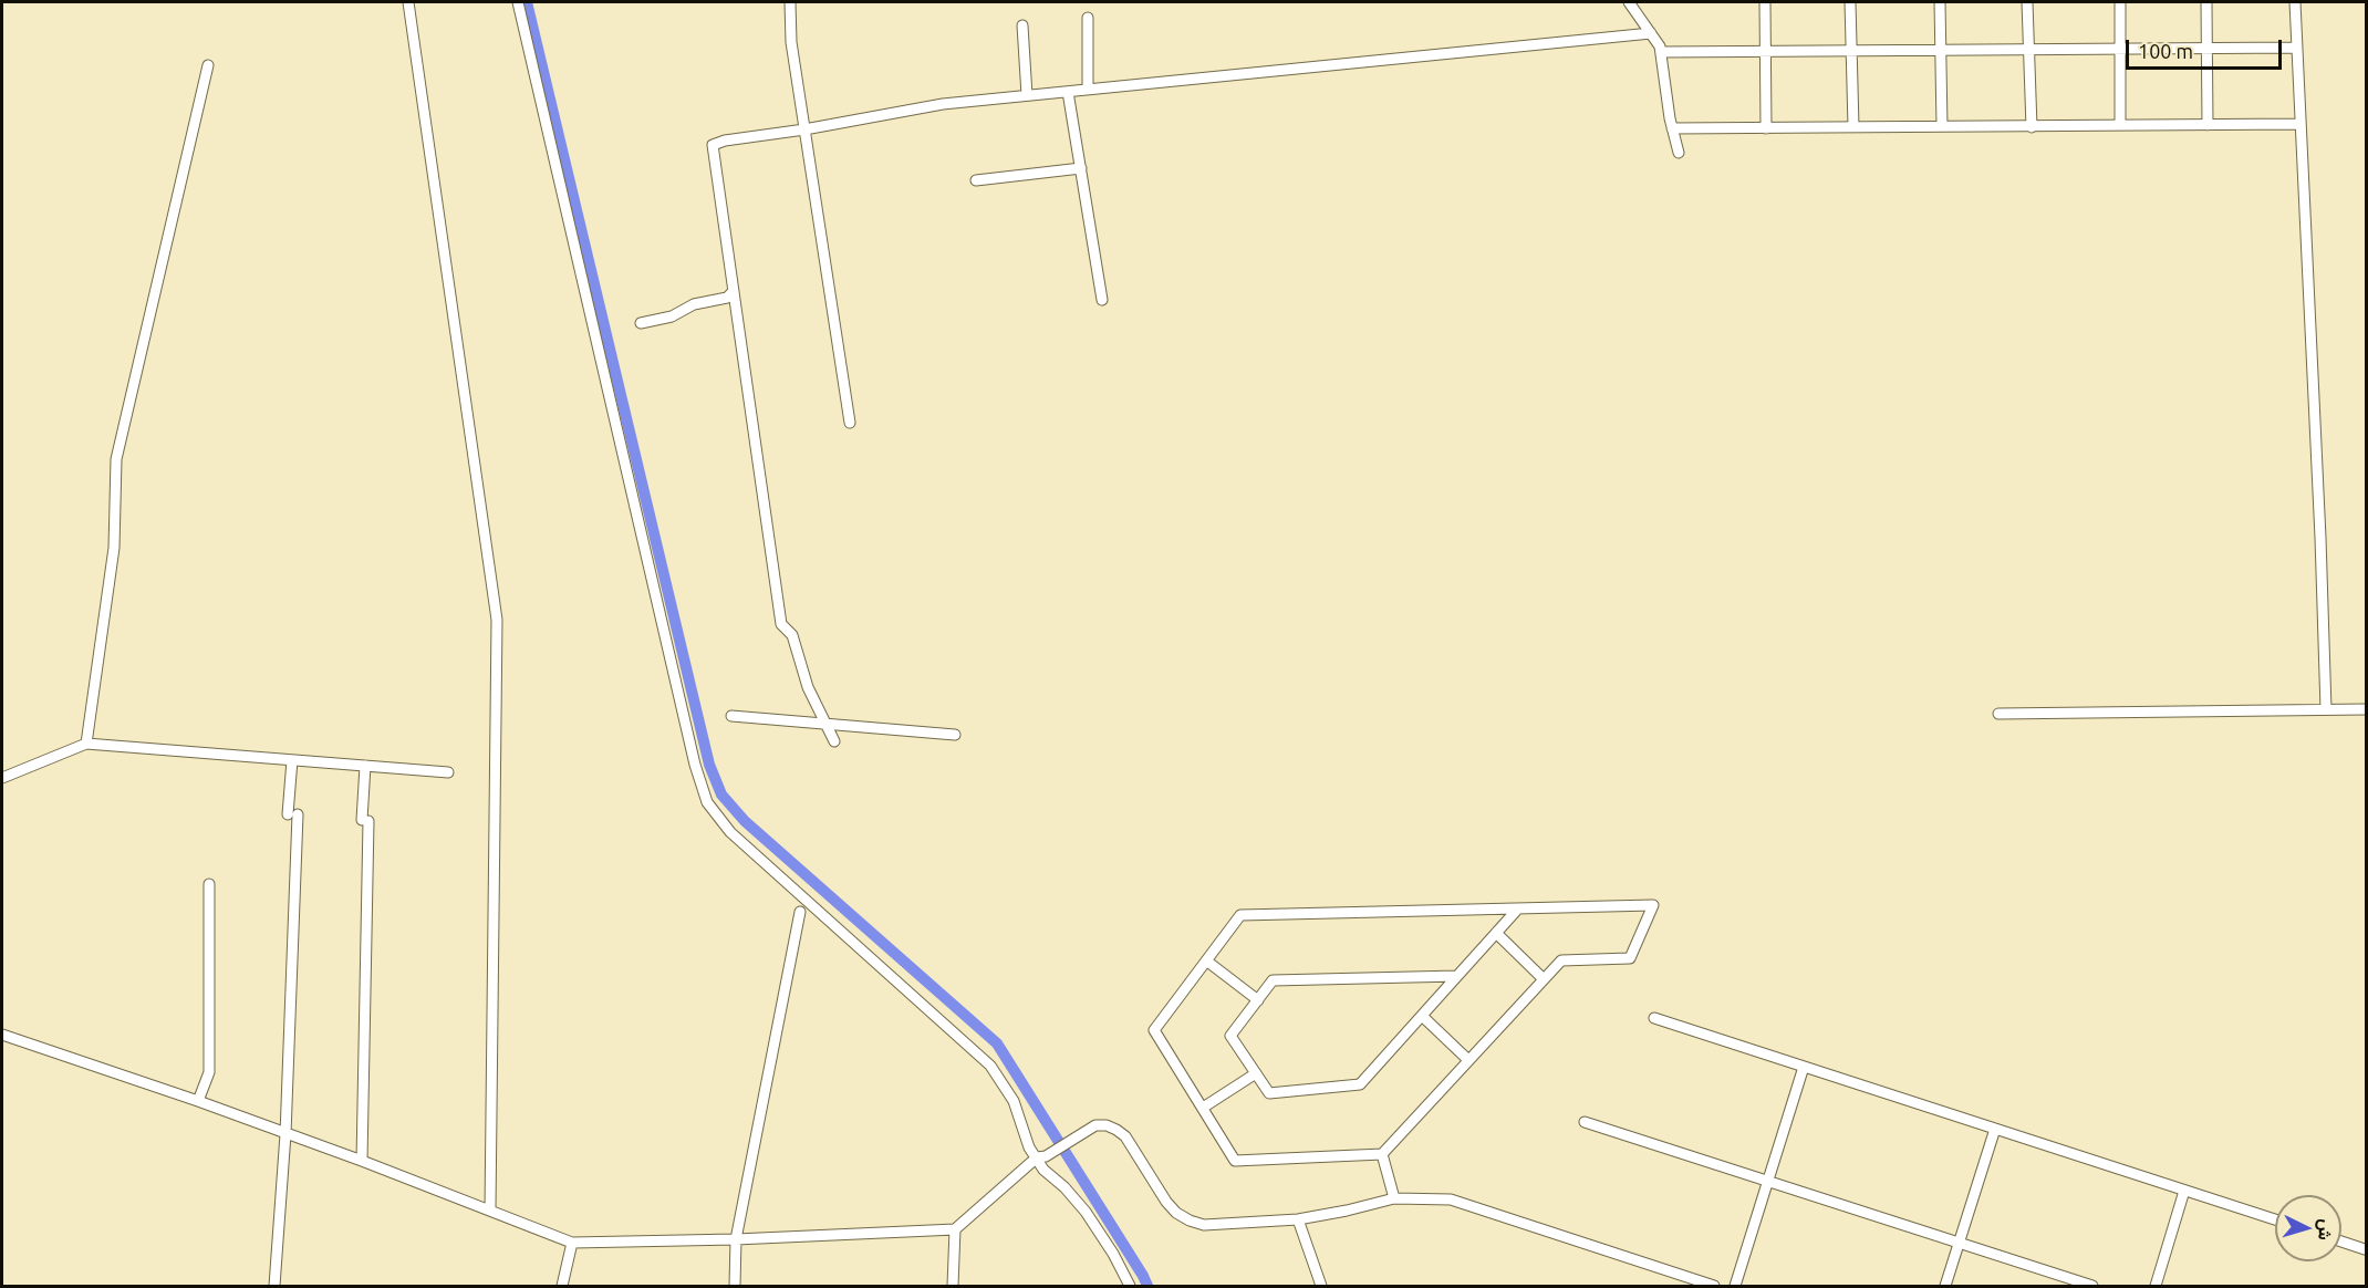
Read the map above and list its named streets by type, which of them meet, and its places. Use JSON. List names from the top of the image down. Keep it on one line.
{"scale_bar":"100 m","north":"right"}
